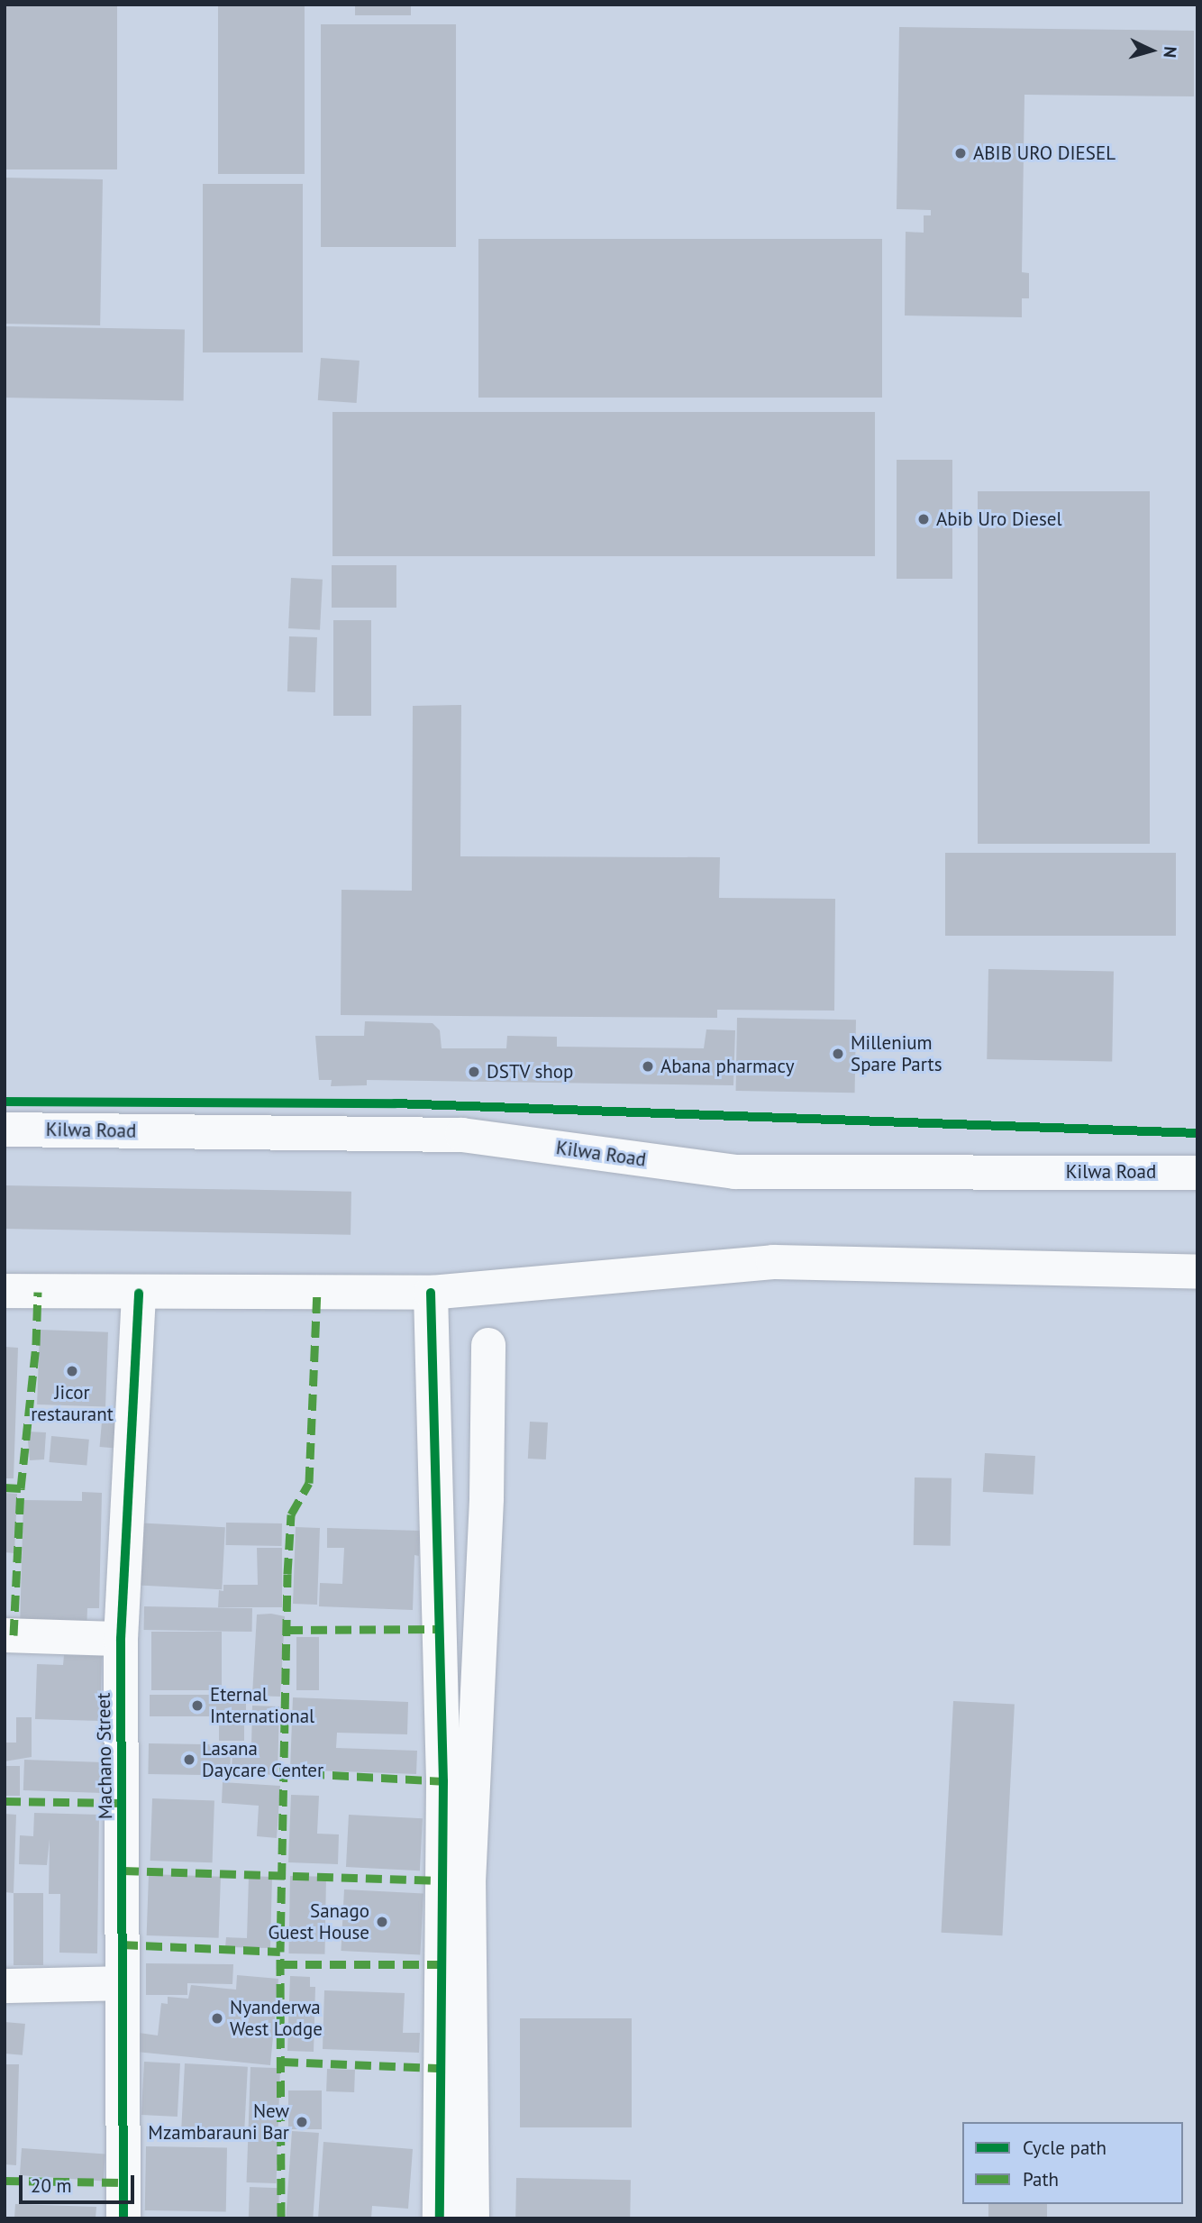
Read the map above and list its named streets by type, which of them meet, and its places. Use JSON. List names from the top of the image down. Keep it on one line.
{"streets":{"main road":["Kilwa Road","Machano Street"]},"places":["ABIB URO DIESEL","Abib Uro Diesel","Millenium Spare Parts","Abana pharmacy","DSTV shop","Jicor restaurant","Eternal International","Lasana Daycare Center","Sanago Guest House","Nyanderwa West Lodge","New Mzambarauni Bar"],"legend":["Cycle path","Path"],"scale_bar":"20 m","north":"right"}
